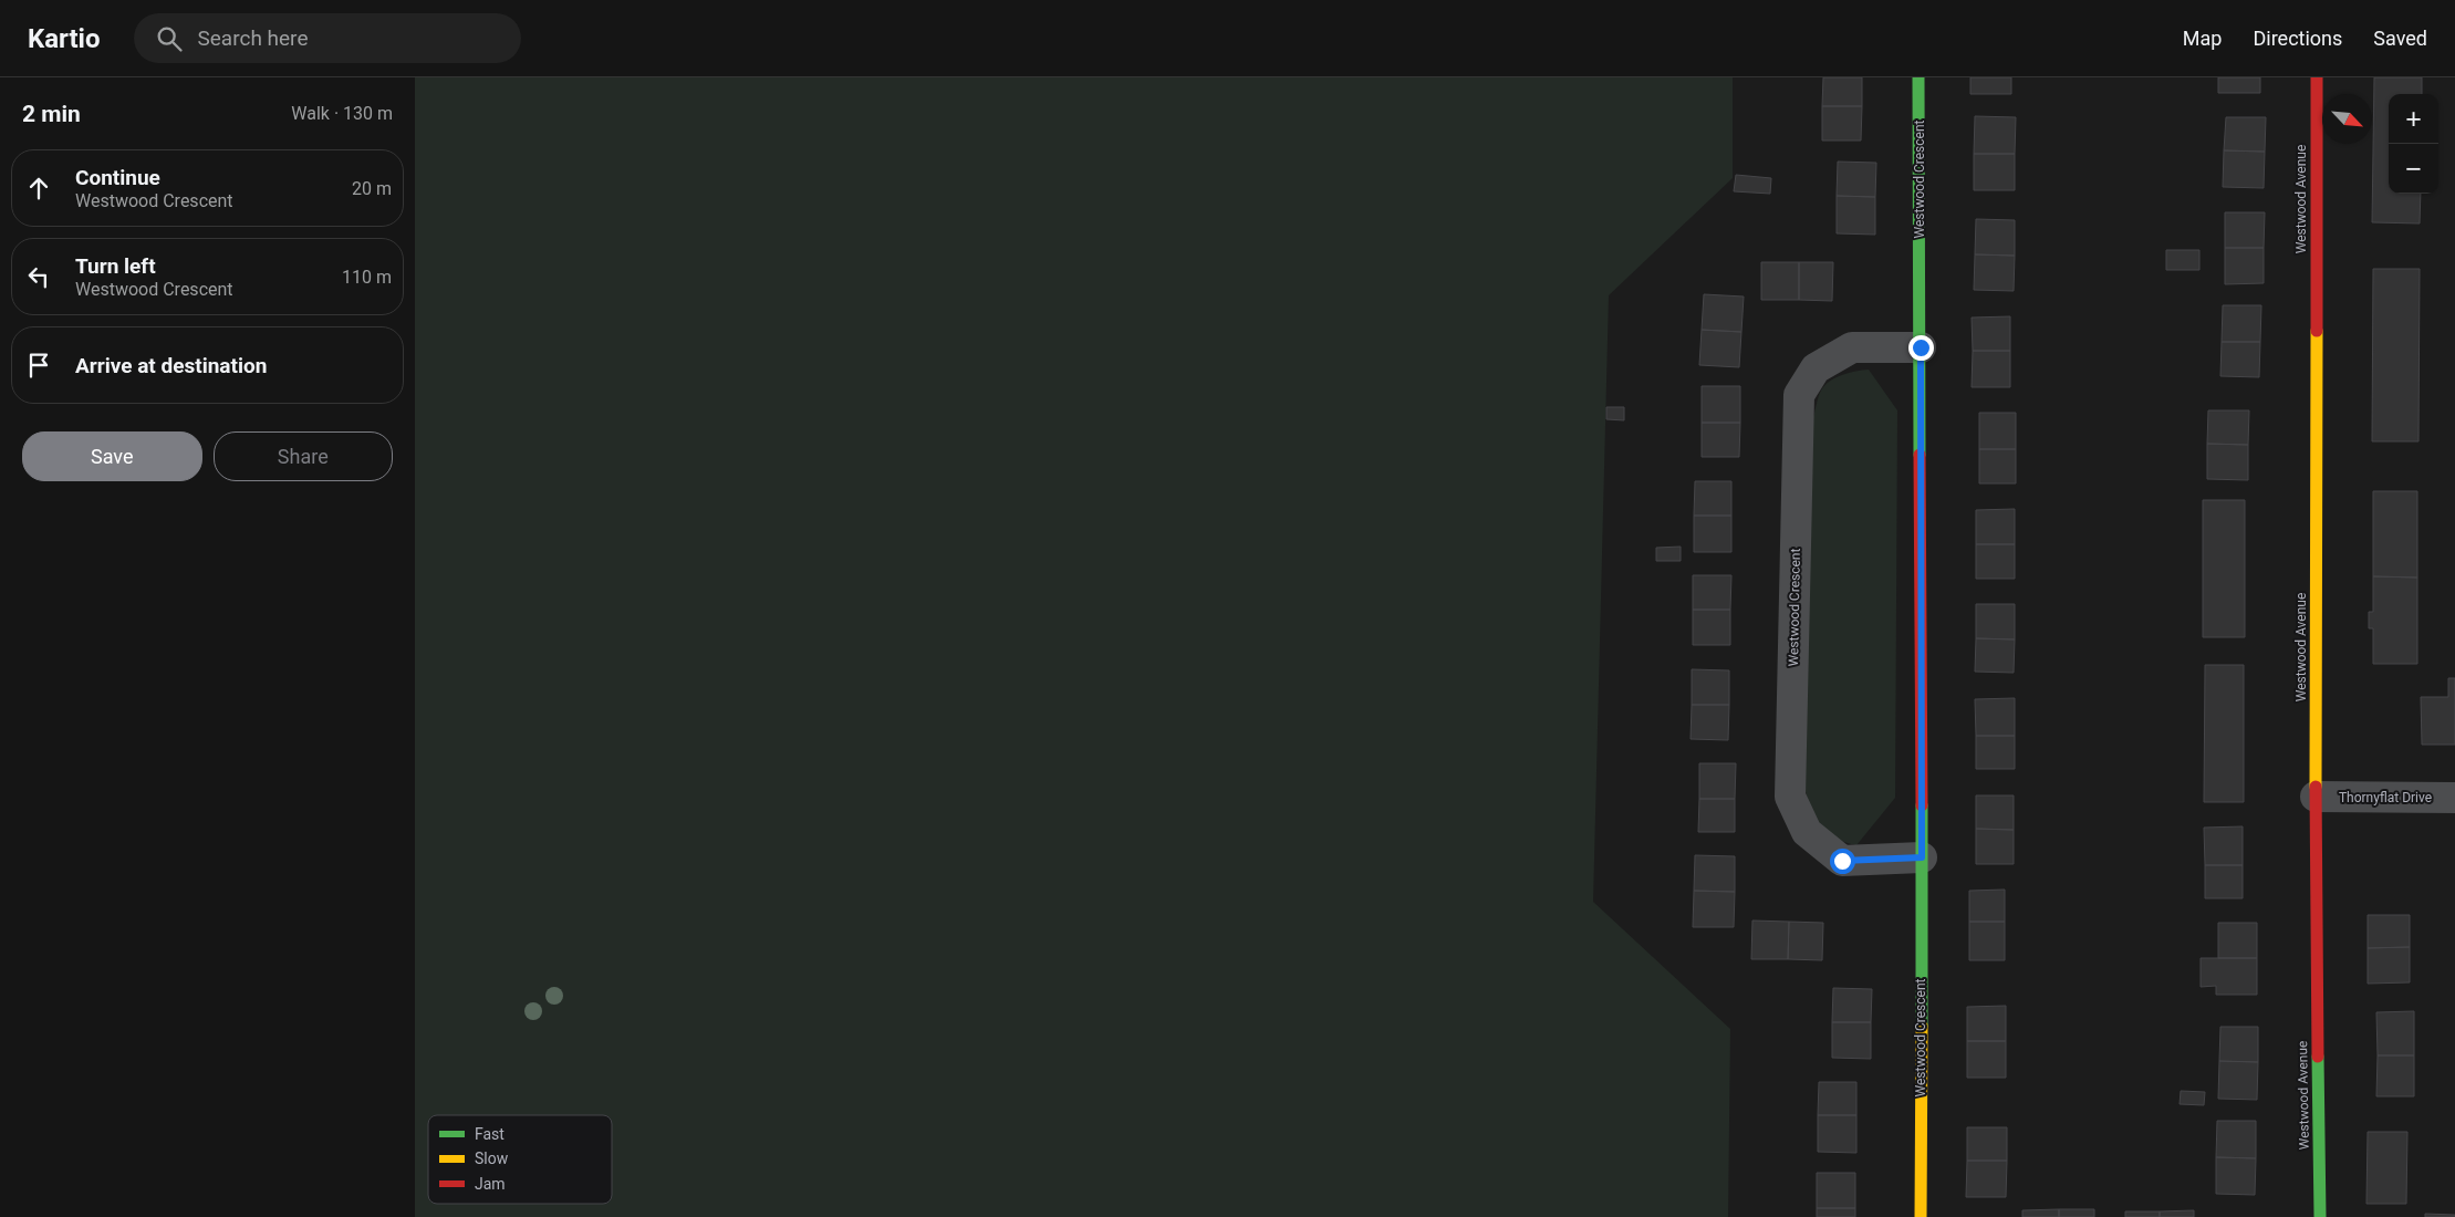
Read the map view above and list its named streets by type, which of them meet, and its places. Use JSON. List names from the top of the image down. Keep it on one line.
{"streets":{"street":["Westwood Crescent","Westwood Avenue","Thornyflat Drive"]},"crossings":[["Westwood Avenue","Thornyflat Drive"]],"legend":["Fast","Slow","Jam"],"north":"bottom right","page":{"header":"Kartio","search":"Search here","nav":["Map","Directions","Saved"],"heading":["2 min","Walk · 130 m"],"map_buttons":["+","−"],"list":[["Continue","Westwood Crescent","20 m"],["Turn left","Westwood Crescent","110 m"],"Arrive at destination"],"buttons":["Save","Share"]}}
